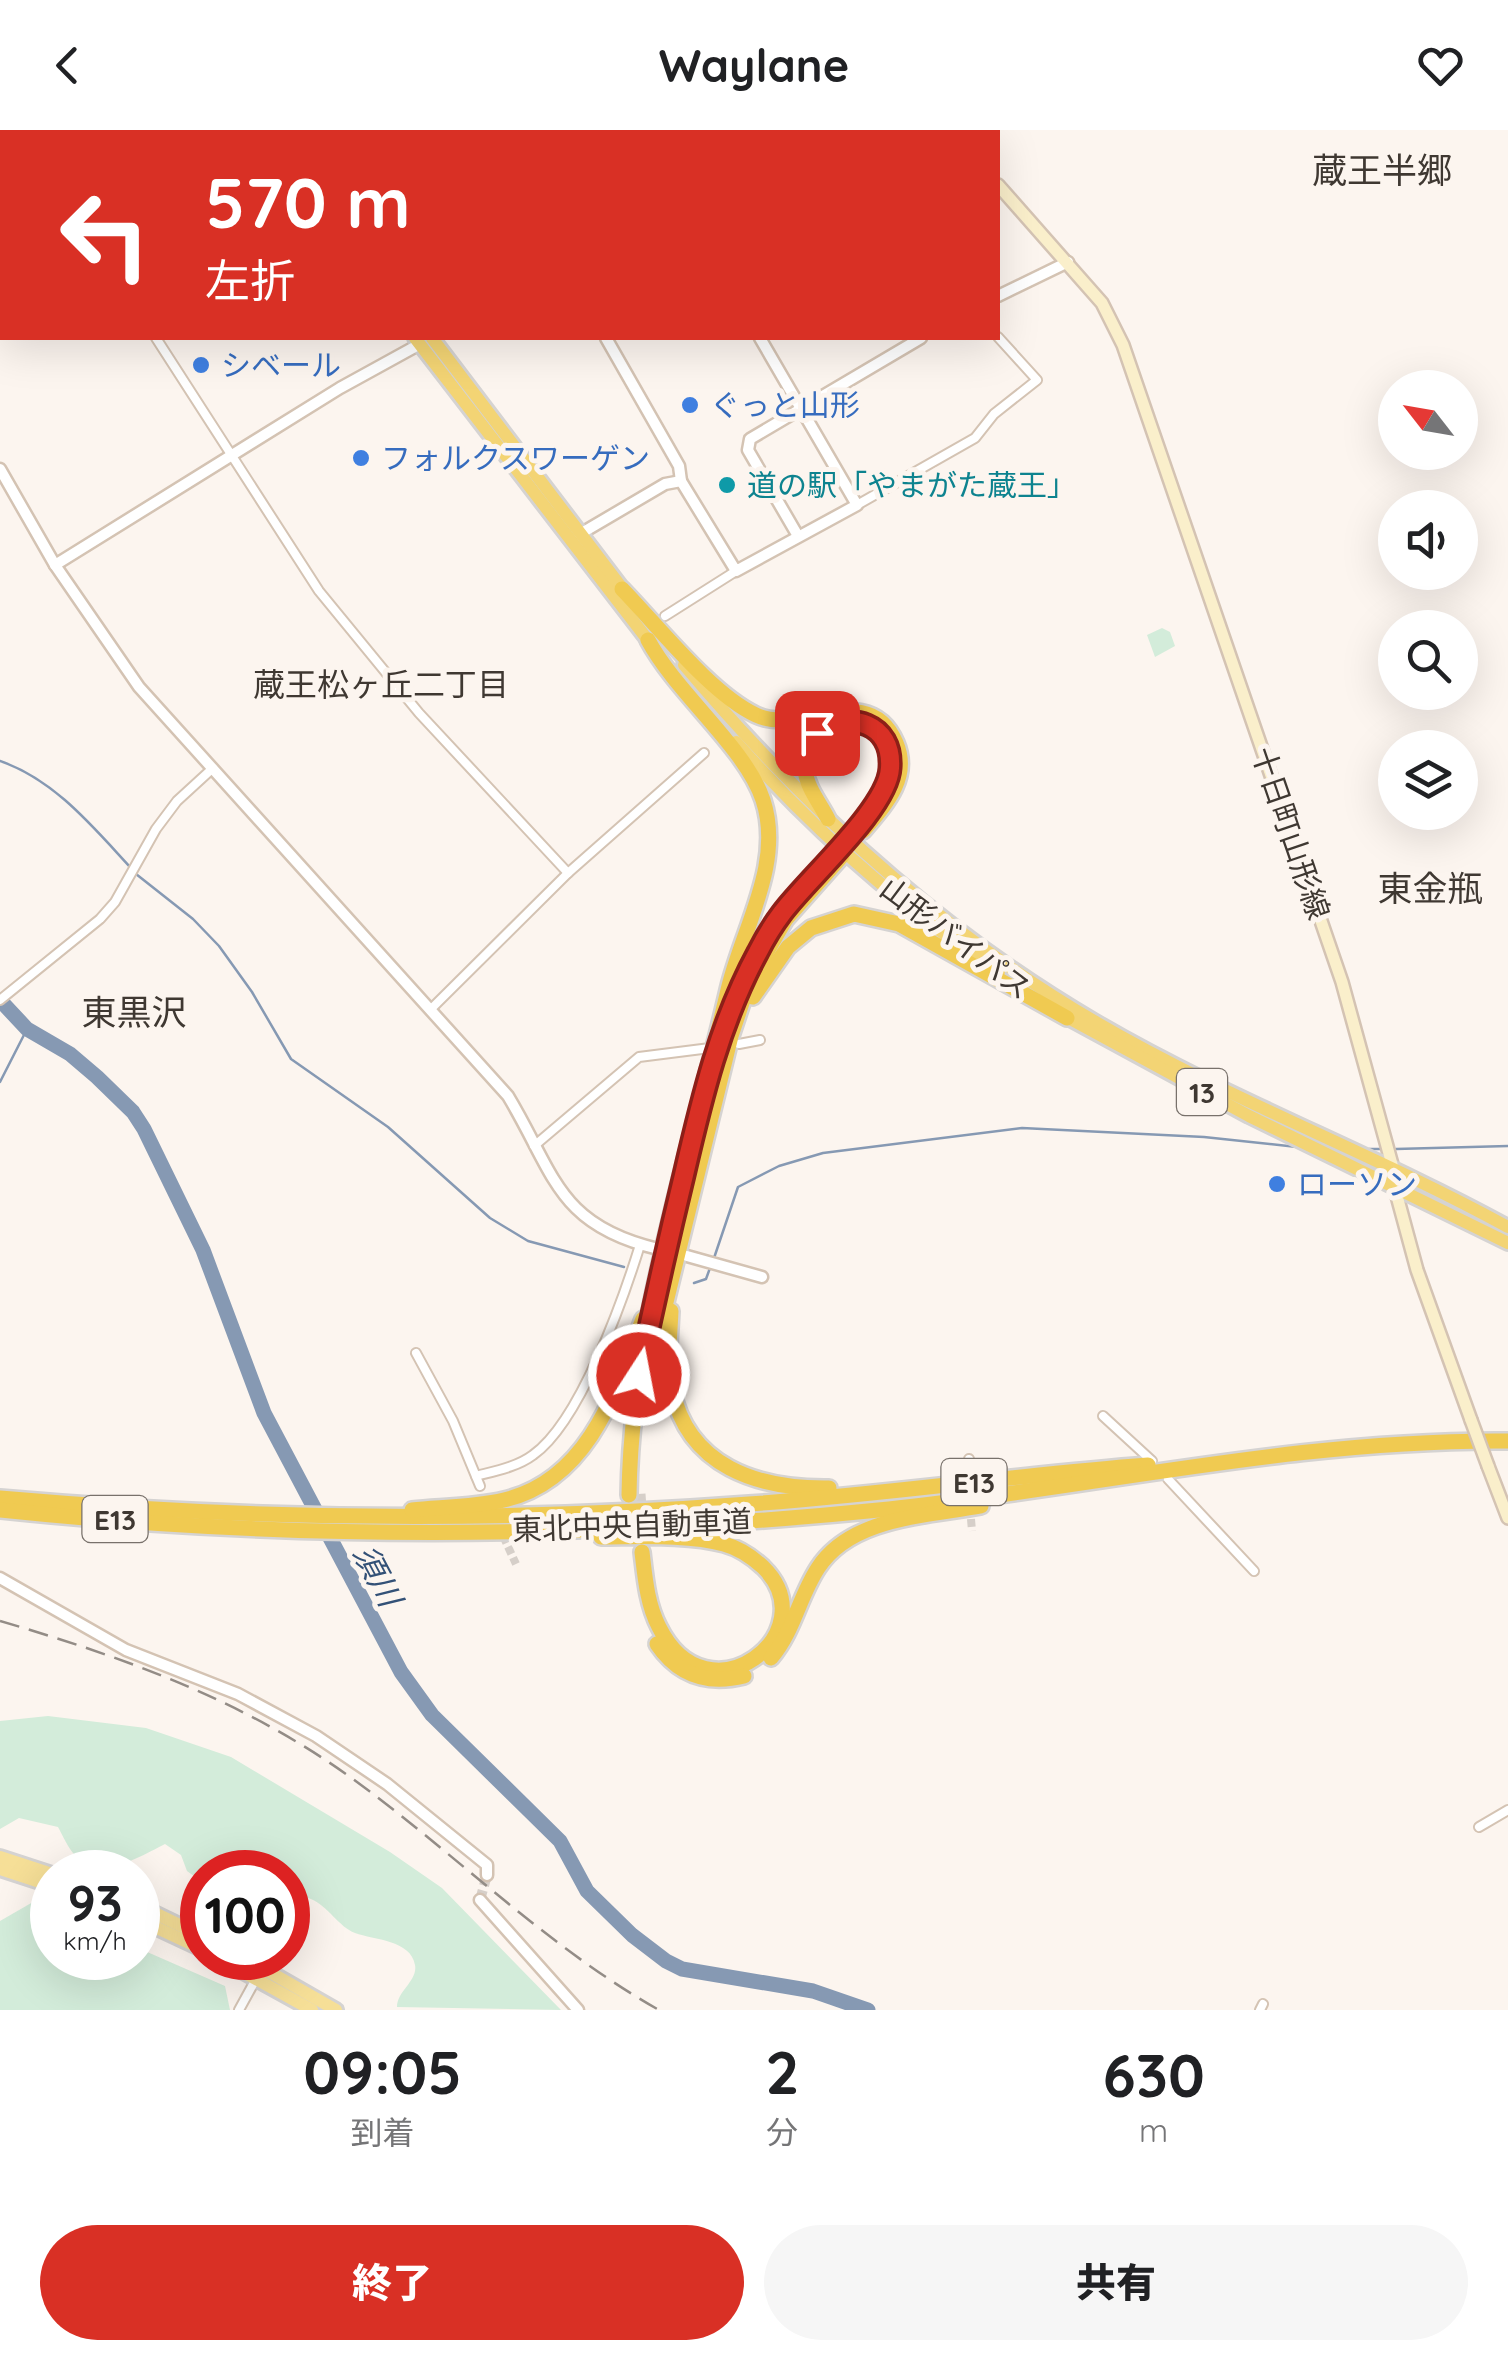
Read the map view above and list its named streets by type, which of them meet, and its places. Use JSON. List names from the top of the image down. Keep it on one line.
{"streets":{"highway":["山形バイパス","13","E13","東北中央自動車道"],"main road":["十日町山形線"]},"crossings":[["十日町山形線","山形バイパス"]],"districts":["蔵王半郷","蔵王松ヶ丘二丁目","東金瓶","東黒沢"],"water":["須川"],"places":["シベール","ぐっと山形","フォルクスワーゲン","道の駅「やまがた蔵王」","ローソン"],"north":"top left","page":{"header":"Waylane","turn":["570 m","左折"],"speed":"93 km/h","limit":"100","eta":["09:05","到着","2","分","630","m"],"buttons":["終了","共有"]}}
